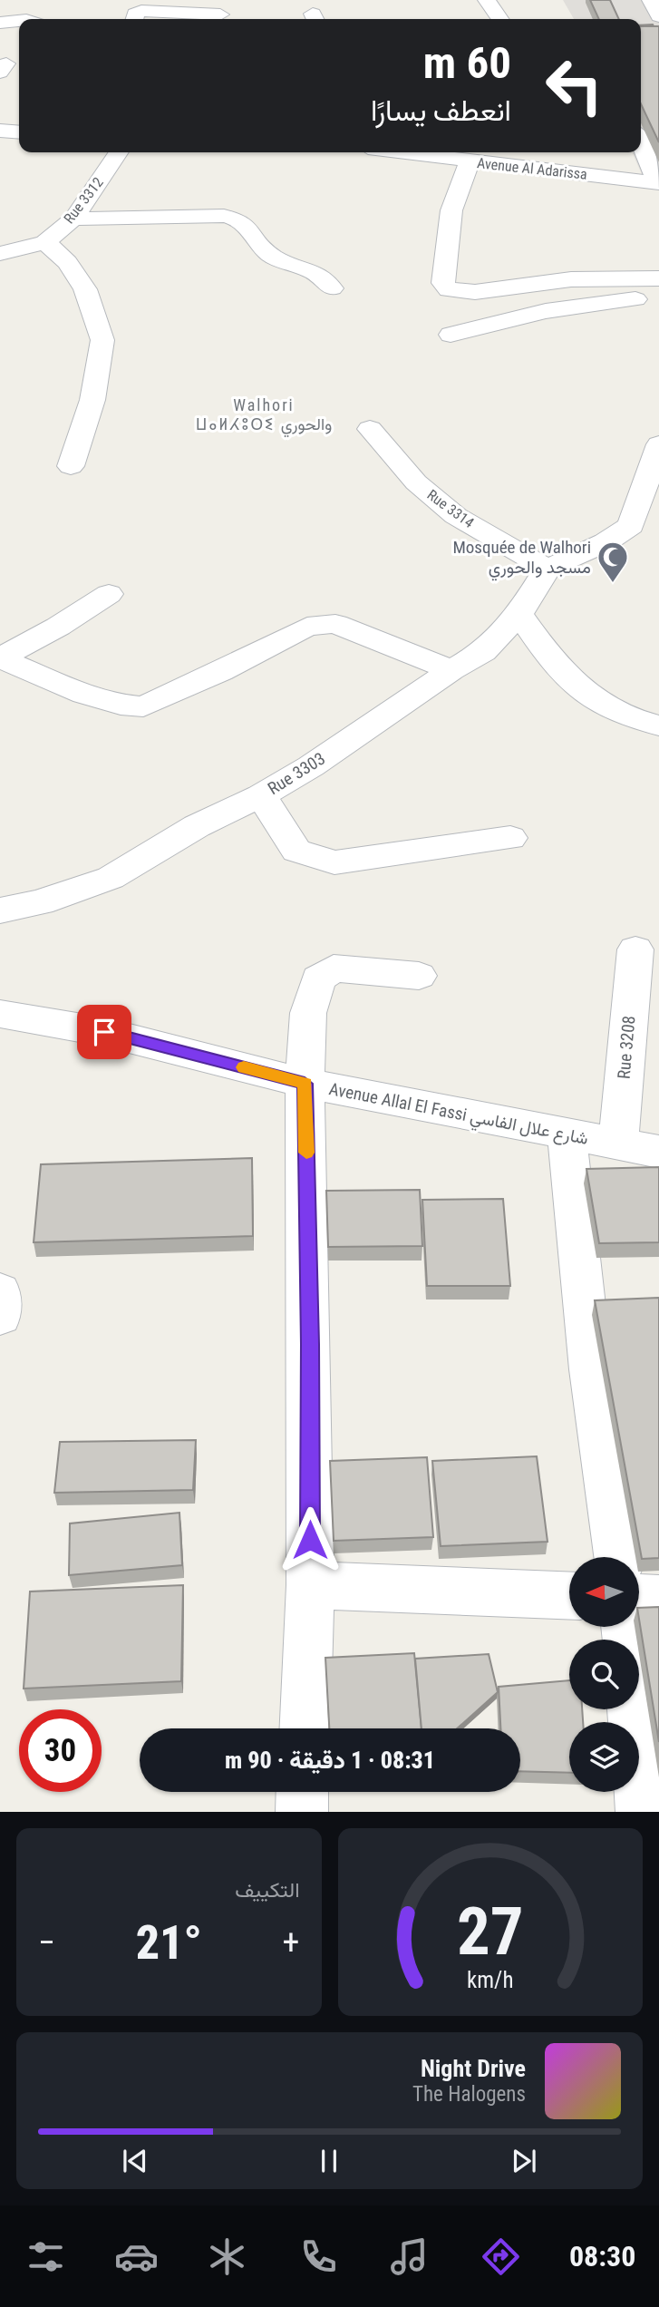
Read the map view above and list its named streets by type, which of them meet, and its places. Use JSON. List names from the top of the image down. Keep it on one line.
{"streets":{"street":["Avenue Al Adarissa","Rue 3312","Rue 3314","Rue 3303","Rue 3208","Avenue Allal El Fassi شارع علال الفاسي"]},"crossings":[["Rue 3314","Rue 3303"],["Rue 3208","Avenue Allal El Fassi شارع علال الفاسي"]],"districts":["Walhori ⵡⴰⵍⵃⵓⵔⵉ والحوري"],"places":{"mosque":["Mosquée de Walhori مسجد والحوري"]},"north":"left","page":{"turn":["60 m","انعطف يسارًا"],"limit":"30","trip":"08:31 · 1 دقيقة · 90 m","tile":"التكييف","heat":["−","21°","+"],"song":["Night Drive","The Halogens"],"tabs":"08:30","gauge":["27","km/h"]}}
